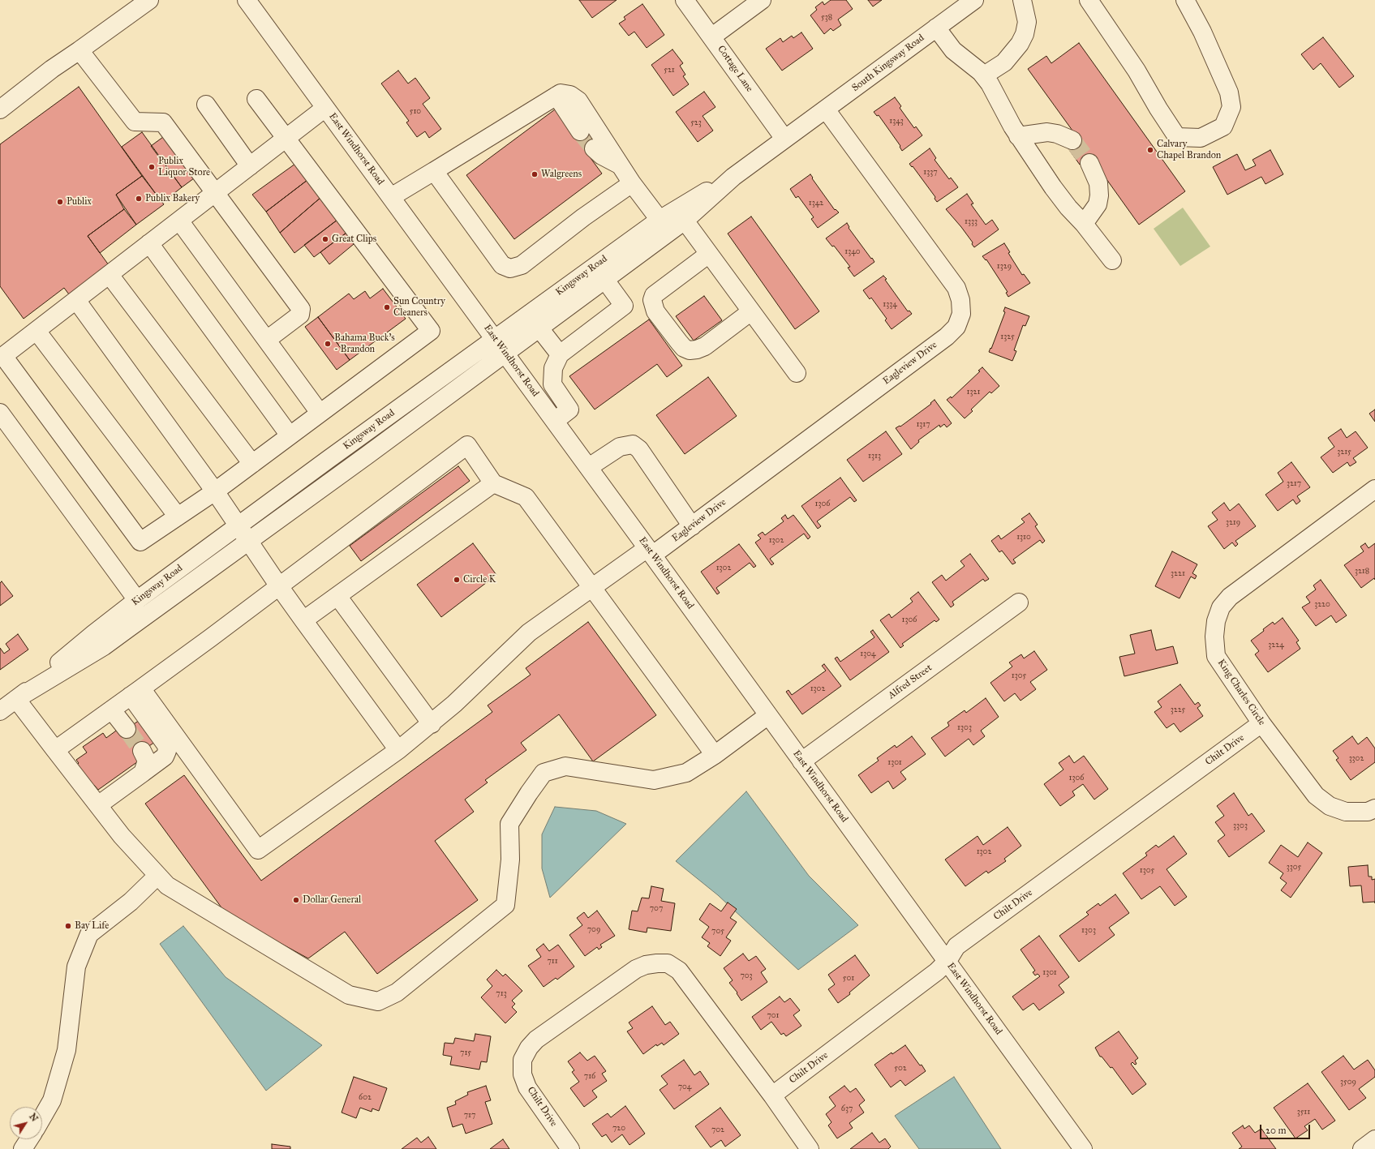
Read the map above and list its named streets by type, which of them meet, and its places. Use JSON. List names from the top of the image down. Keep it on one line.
{"streets":{"street":["South Kingsway Road","Cottage Lane","East Windhorst Road","Kingsway Road","Eagleview Drive","Alfred Street","King Charles Circle","Chilt Drive"]},"crossings":[["South Kingsway Road","Kingsway Road"],["South Kingsway Road","Eagleview Drive"],["Cottage Lane","Kingsway Road"],["East Windhorst Road","Kingsway Road"],["East Windhorst Road","Eagleview Drive"],["East Windhorst Road","Alfred Street"],["East Windhorst Road","Chilt Drive"],["King Charles Circle","Chilt Drive"]],"places":["Calvary Chapel Brandon","Publix Liquor Store","Walgreens","Publix Bakery","Publix","Great Clips","Sun Country Cleaners","Bahama Buck's - Brandon","Circle K","Dollar General","Bay Life"],"house_numbers":["538","521","510","1343","523","1337","1342","1333","1340","1329","1334","1325","1321","1317","3215","1313","3217","1306","3219","1310","1302","1302","3218","3221","3220","1306","3224","1304","1305","1302","3225","1303","3302","1301","1306","3303","1302","3305","1305","707","709","1303","705","711","1301","703","501","713","701","715","502","716","3509","704","602","637","3511","717","720","702"],"scale_bar":"20 m","north":"top right"}
